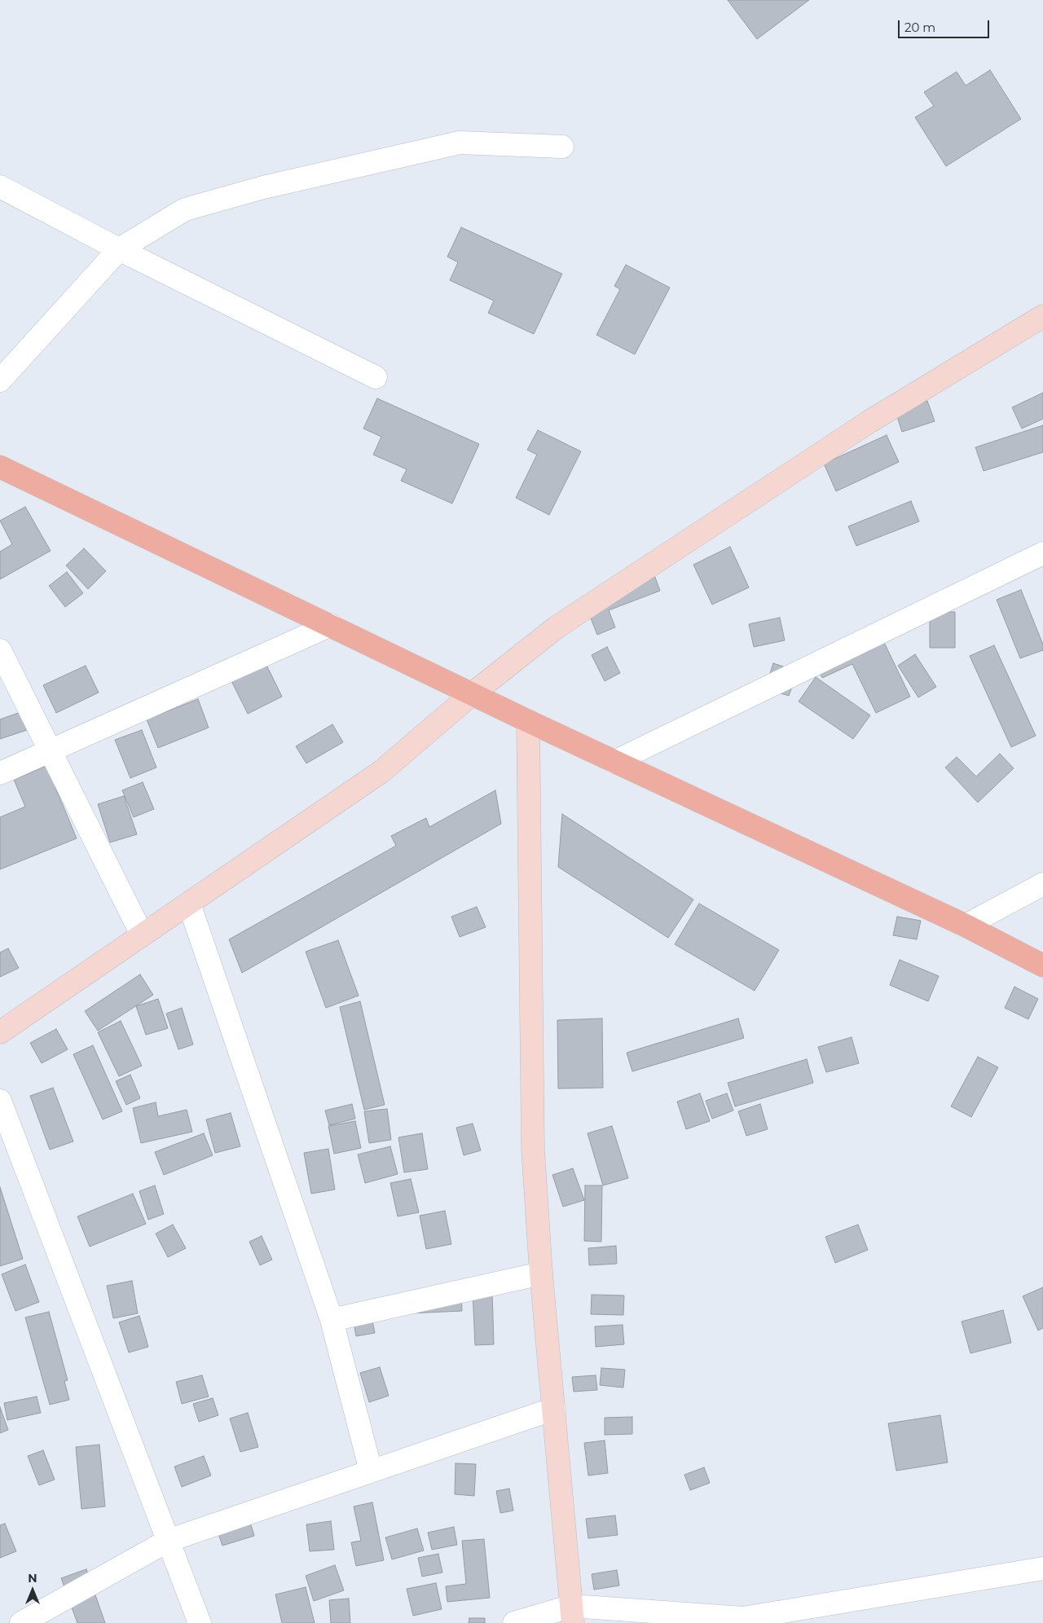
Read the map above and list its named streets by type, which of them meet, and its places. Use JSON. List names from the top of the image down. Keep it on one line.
{"scale_bar":"20 m","north":"top"}
